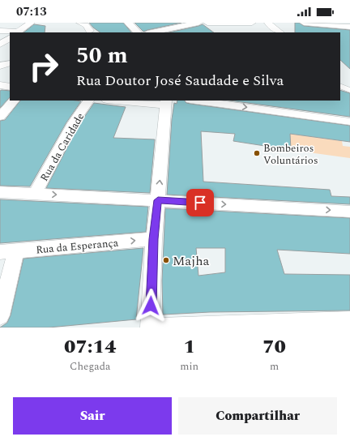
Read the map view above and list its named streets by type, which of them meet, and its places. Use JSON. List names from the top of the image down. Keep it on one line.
{"streets":{"street":["Rua da Caridade","Rua da Esperança"]},"places":["Bombeiros Voluntários","Majha"],"page":{"status":"07:13","turn":["50 m","Rua Doutor José Saudade e Silva"],"eta":["07:14","Chegada","1","min","70","m"],"buttons":["Sair","Compartilhar"]}}
